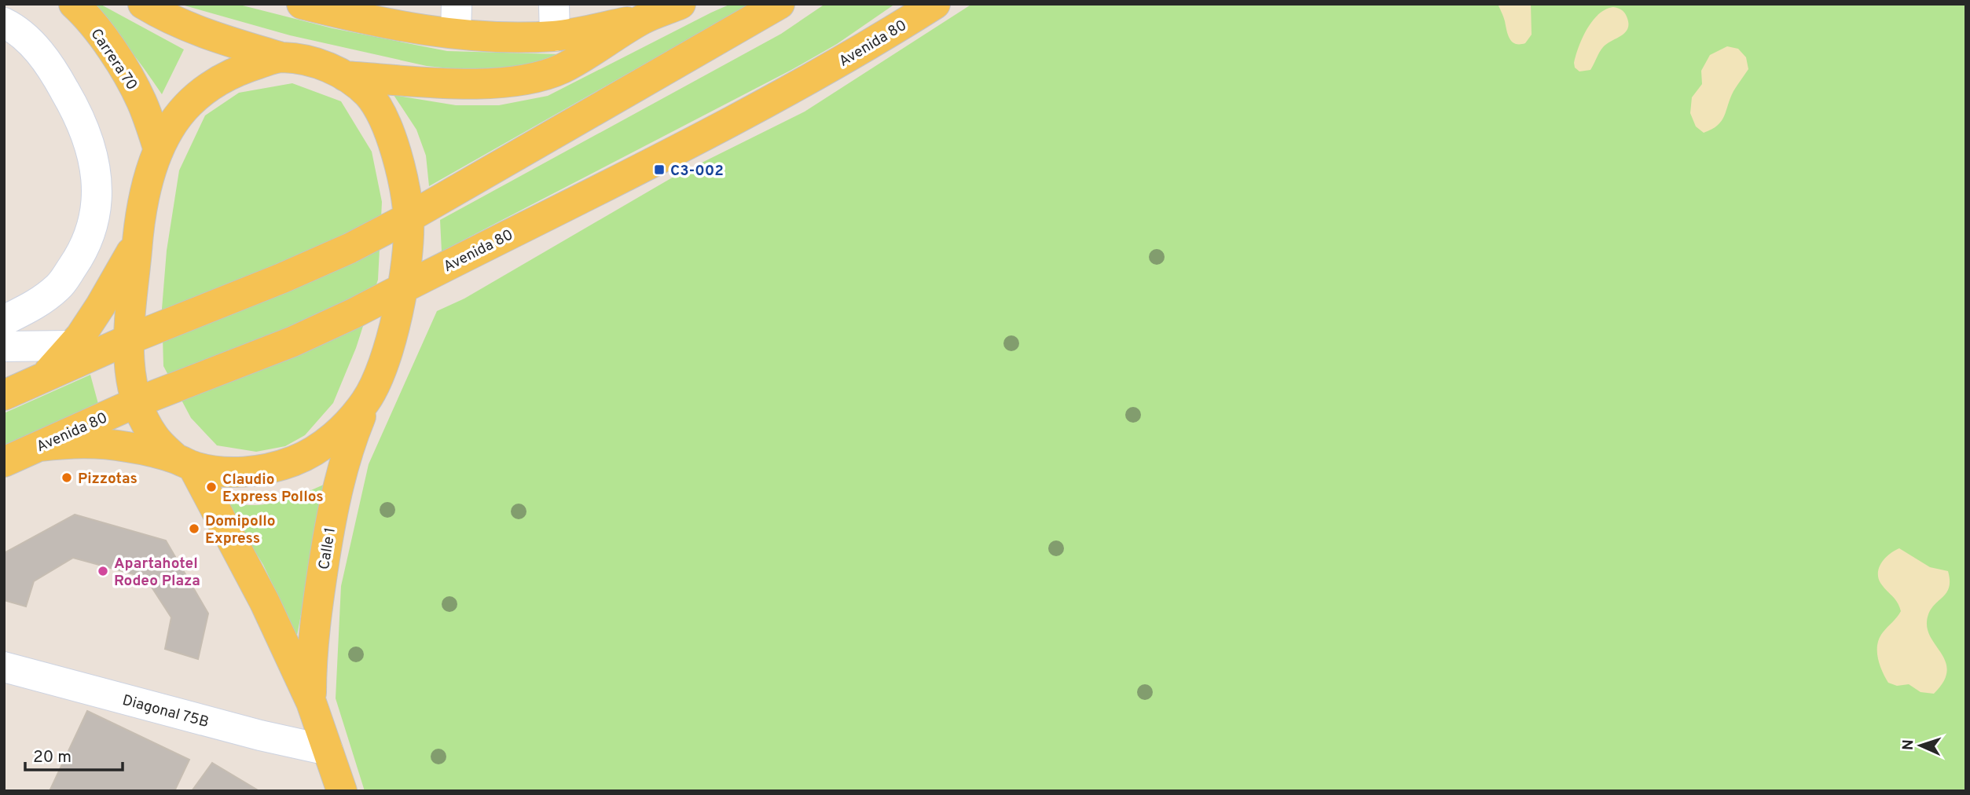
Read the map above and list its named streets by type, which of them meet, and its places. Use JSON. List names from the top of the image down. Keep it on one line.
{"streets":{"main road":["Avenida 80","Carrera 70","Calle 1"],"street":["Diagonal 75B"]},"crossings":[["Avenida 80","Calle 1"],["Carrera 70","Calle 1"],["Calle 1","Diagonal 75B"]],"places":{"transit":["C3-002"],"other":["Pizzotas","Claudio Express Pollos","Domipollo Express","Apartahotel Rodeo Plaza"]},"scale_bar":"20 m","north":"left"}
